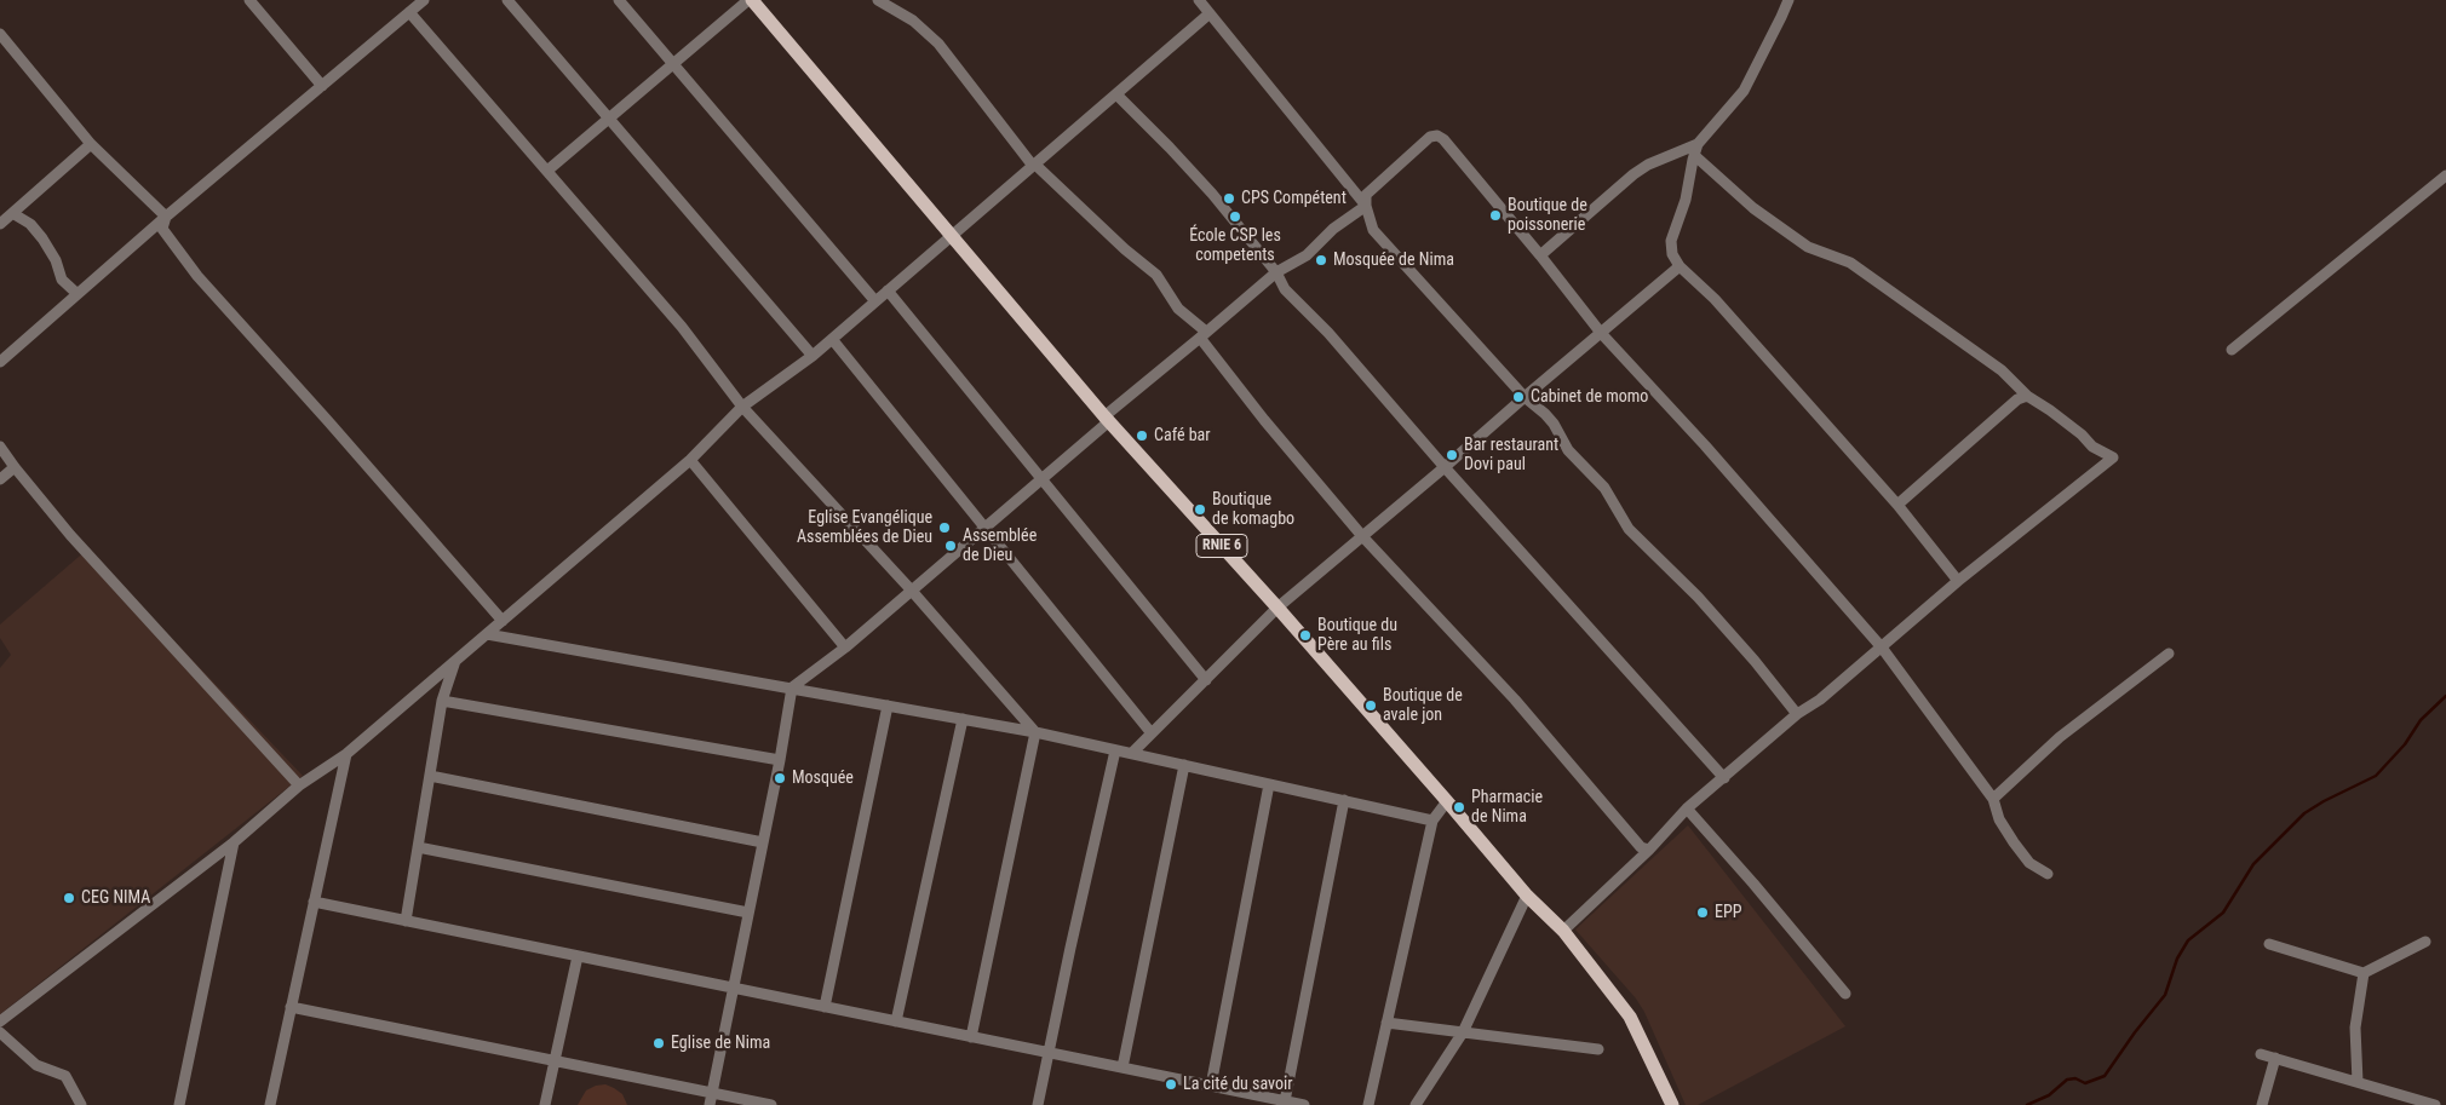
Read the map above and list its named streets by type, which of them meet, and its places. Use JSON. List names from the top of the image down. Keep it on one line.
{"streets":{"main road":["RNIE 6"]},"places":["CPS Compétent","Boutique de poissonerie","École CSP les competents","Mosquée de Nima","Cabinet de momo","Café bar","Bar restaurant Dovi paul","Boutique de komagbo","Eglise Evangélique Assemblées de Dieu","Assemblée de Dieu","Boutique du Père au fils","Boutique de avale jon","Mosquée","Pharmacie de Nima","CEG NIMA","EPP","Eglise de Nima","La cité du savoir"]}
